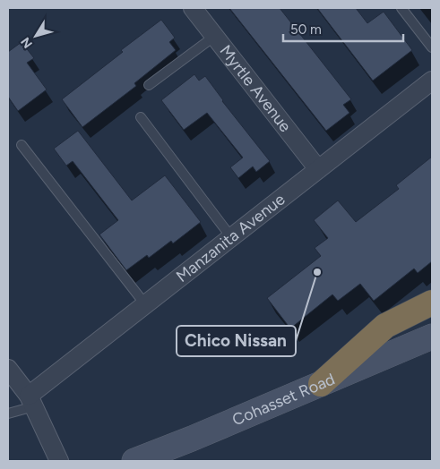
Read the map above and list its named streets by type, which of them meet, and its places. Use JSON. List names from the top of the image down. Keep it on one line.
{"streets":{"main road":["Cohasset Road"],"street":["Myrtle Avenue","Manzanita Avenue"]},"crossings":[["Myrtle Avenue","Manzanita Avenue"]],"places":["Chico Nissan"],"scale_bar":"50 m","north":"bottom left"}
